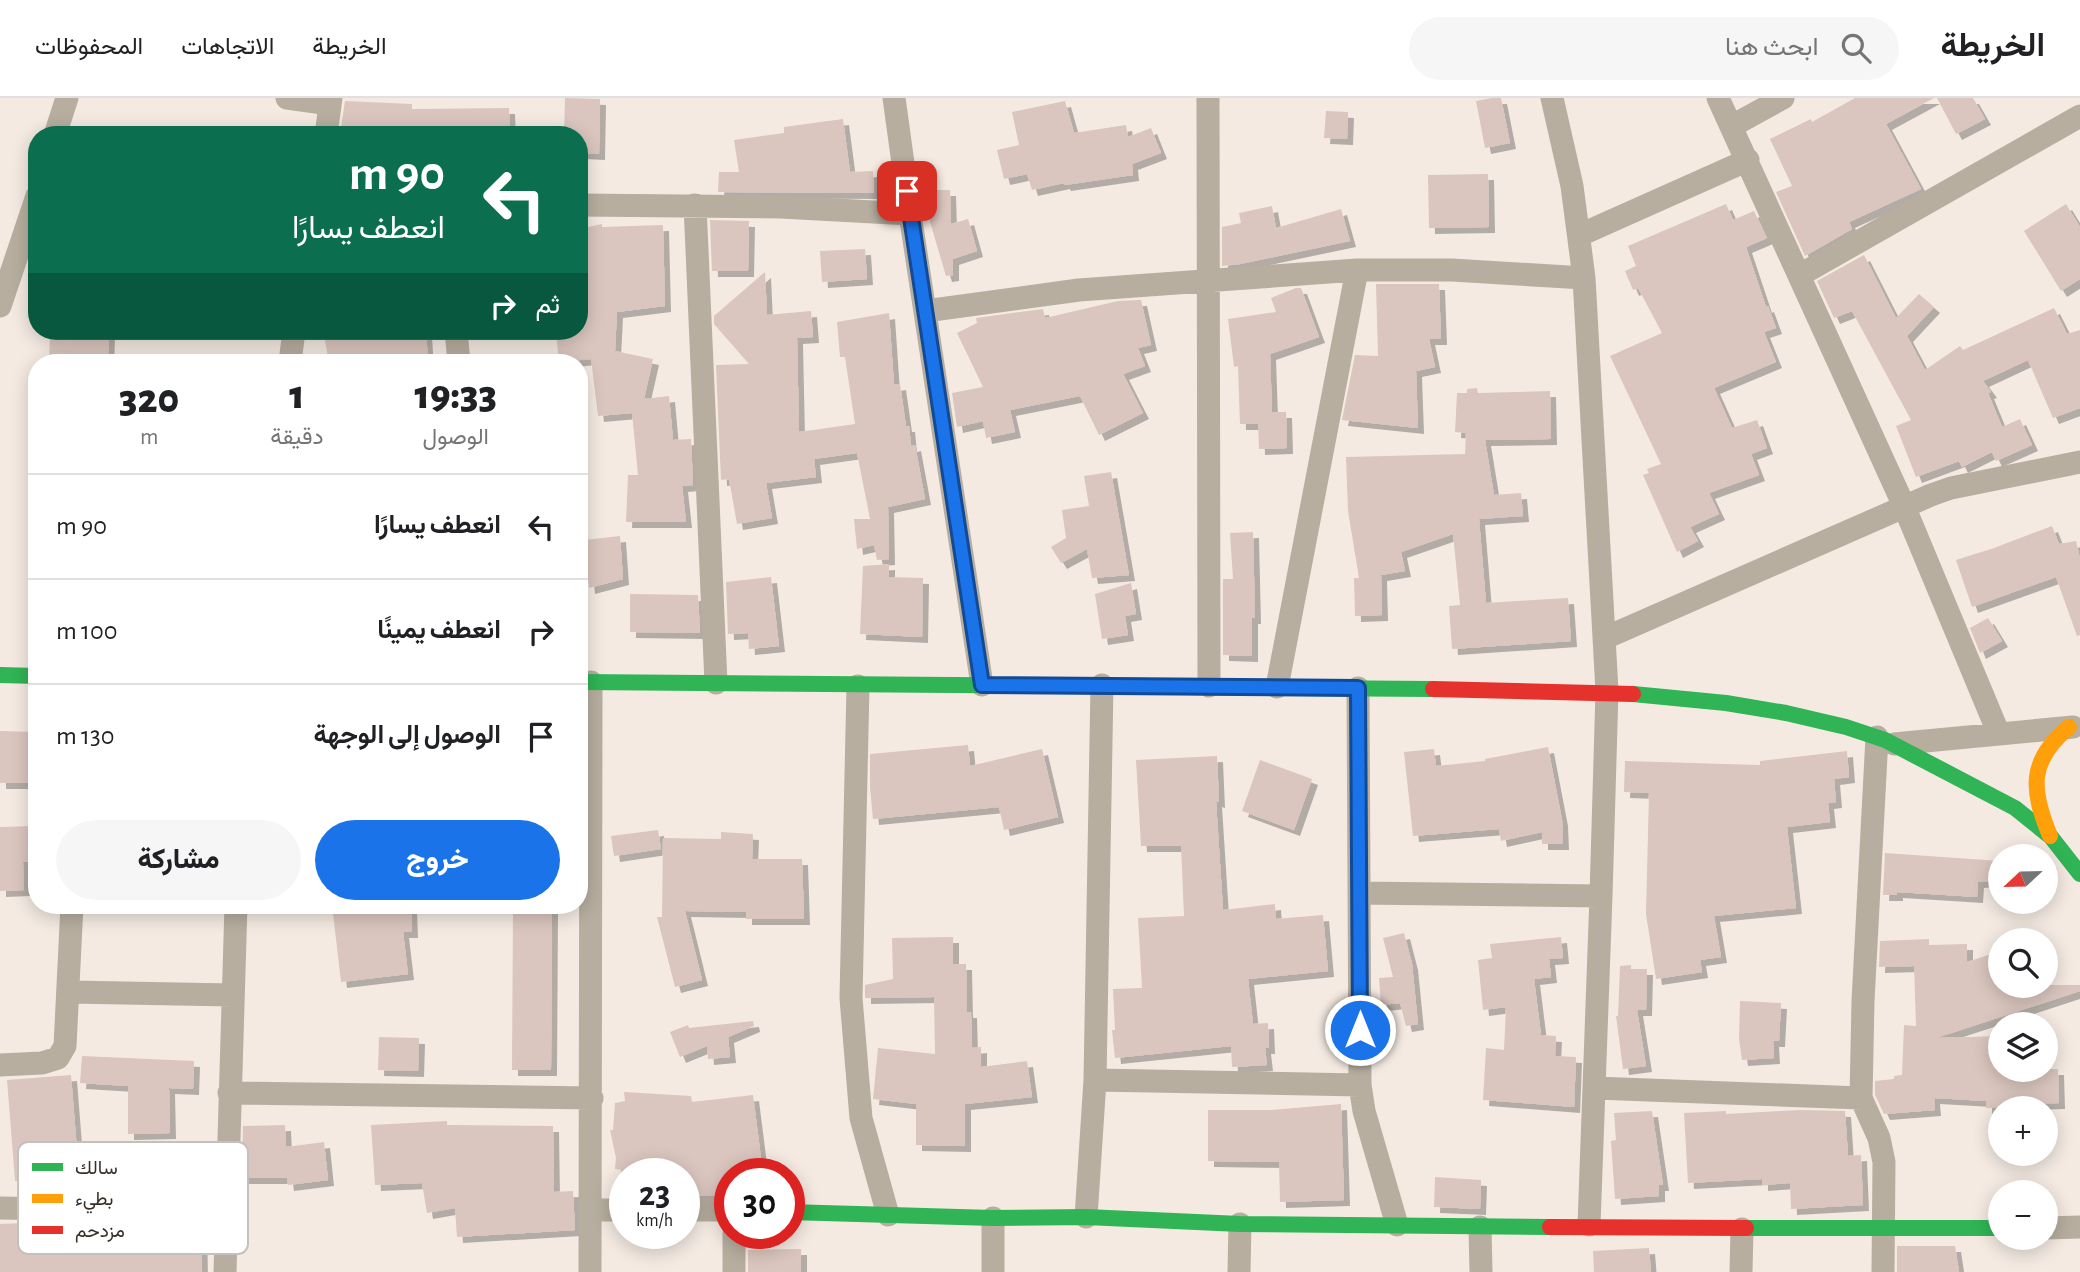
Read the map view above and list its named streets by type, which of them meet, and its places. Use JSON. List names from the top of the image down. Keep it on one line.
{"legend":["سالك","بطيء","مزدحم"],"north":"left","page":{"header":"الخريطة","search":"ابحث هنا","nav":["الخريطة","الاتجاهات","المحفوظات"],"turn":["90 m","انعطف يسارًا"],"then":"ثم","eta":["19:33","الوصول","1","دقيقة","320","m"],"list":[{"name":"انعطف يسارًا","value":"90 m"},{"name":"انعطف يمينًا","value":"100 m"},{"name":"الوصول إلى الوجهة","value":"130 m"}],"buttons":["خروج","مشاركة"],"map_buttons":["+","−"],"speed":"23 km/h","limit":"30"}}
